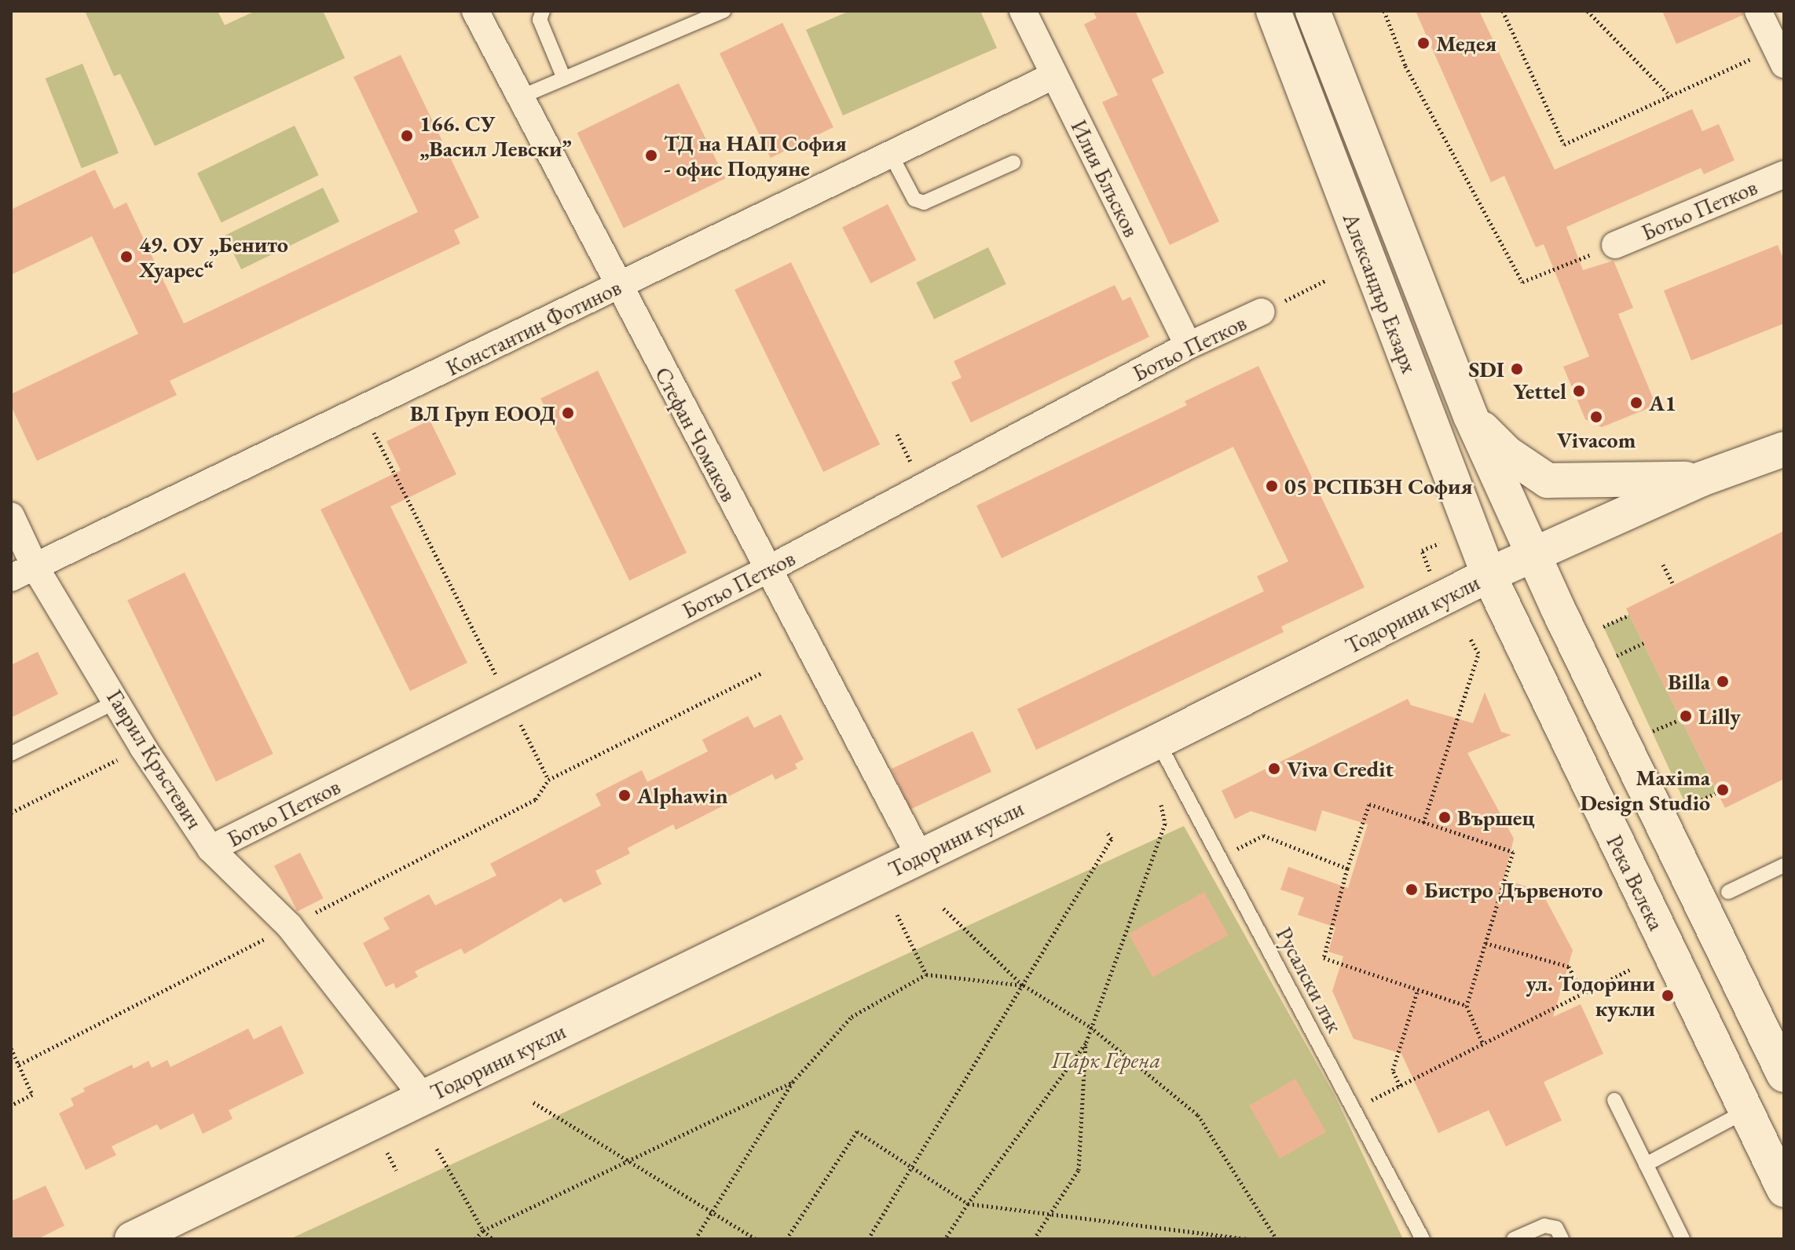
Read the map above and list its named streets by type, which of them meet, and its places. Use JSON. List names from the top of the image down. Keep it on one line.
{"streets":{"street":["Илия Блъсков","Ботьо Петков","Александър Екзарх","Константин Фотинов","Стефан Чомаков","Тодорини кукли","Гаврил Кръстевич","Река Велека"],"lane":["Русалски лък"]},"crossings":[["Илия Блъсков","Ботьо Петков"],["Илия Блъсков","Константин Фотинов"],["Ботьо Петков","Стефан Чомаков"],["Ботьо Петков","Гаврил Кръстевич"],["Александър Екзарх","Тодорини кукли"],["Александър Екзарх","Река Велека"],["Константин Фотинов","Стефан Чомаков"],["Константин Фотинов","Гаврил Кръстевич"],["Стефан Чомаков","Тодорини кукли"],["Тодорини кукли","Гаврил Кръстевич"],["Тодорини кукли","Река Велека"],["Тодорини кукли","Русалски лък"]],"parks":["Парк Герена"],"places":["Медея","166. СУ „Васил Левски”","ТД на НАП София - офис Подуяне","49. ОУ „Бенито Хуарес“","SDI","Yettel","A1","ВЛ Груп ЕООД","Vivacom","05 РСПБЗН София","Billa","Lilly","Viva Credit","Maxima Design Studio","Alphawin","Вършец","Бистро Дървеното","ул. Тодорини кукли"]}
